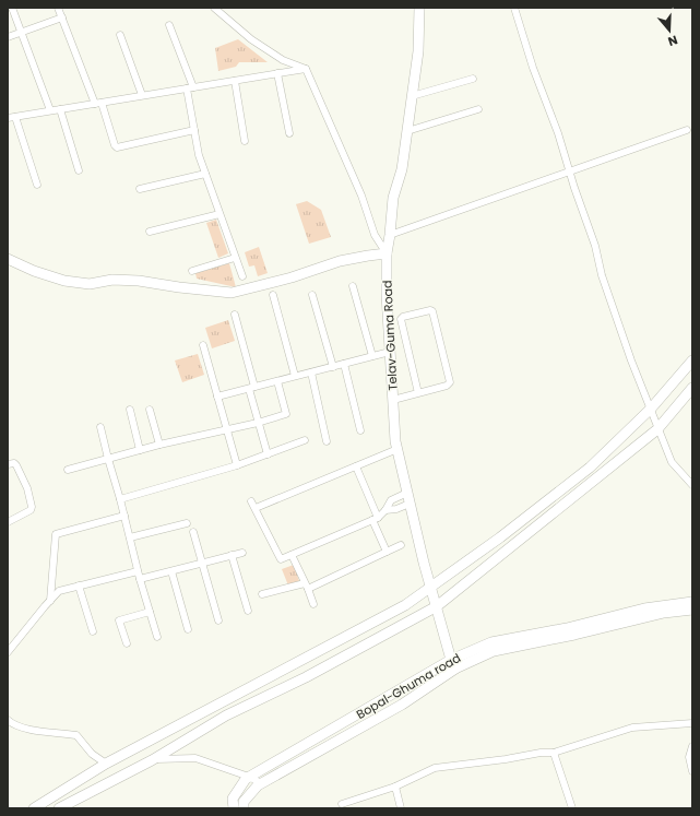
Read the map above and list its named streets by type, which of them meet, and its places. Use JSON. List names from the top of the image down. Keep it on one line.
{"streets":{"street":["Telav-Guma Road","Bopal-Ghuma road"]},"crossings":[["Telav-Guma Road","Bopal-Ghuma road"]],"north":"bottom"}
